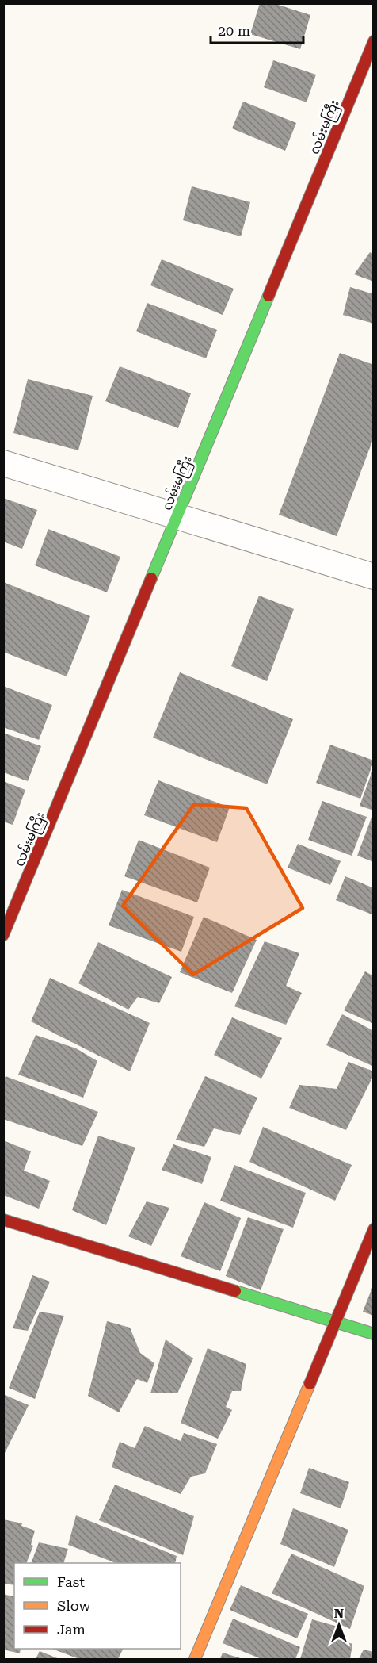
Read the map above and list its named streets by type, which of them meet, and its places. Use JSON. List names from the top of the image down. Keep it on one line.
{"streets":{"main road":["လမ်းမကြီး"]},"legend":["Fast","Slow","Jam"],"scale_bar":"20 m","north":"top"}
